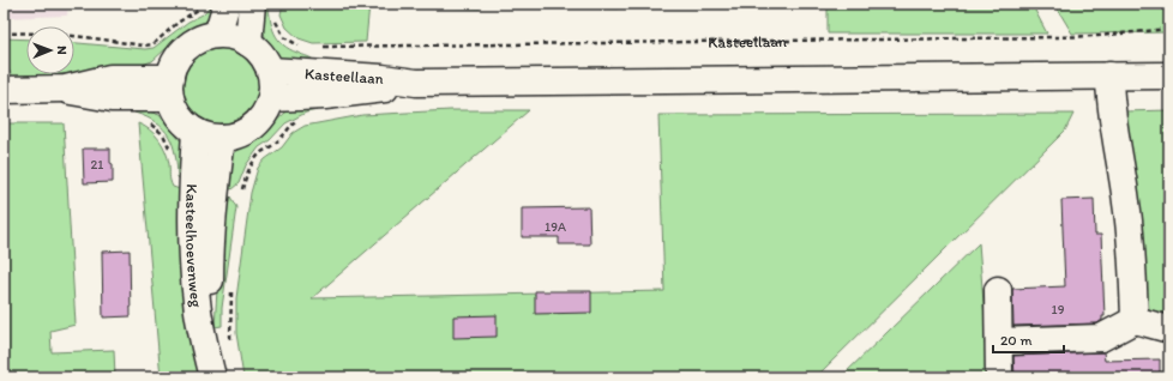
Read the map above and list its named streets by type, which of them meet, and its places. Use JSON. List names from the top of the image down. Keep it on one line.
{"streets":{"street":["Kasteellaan","Kasteelhoevenweg"]},"crossings":[["Kasteellaan","Kasteelhoevenweg"]],"house_numbers":["21","19A","19"],"scale_bar":"20 m","north":"right"}
